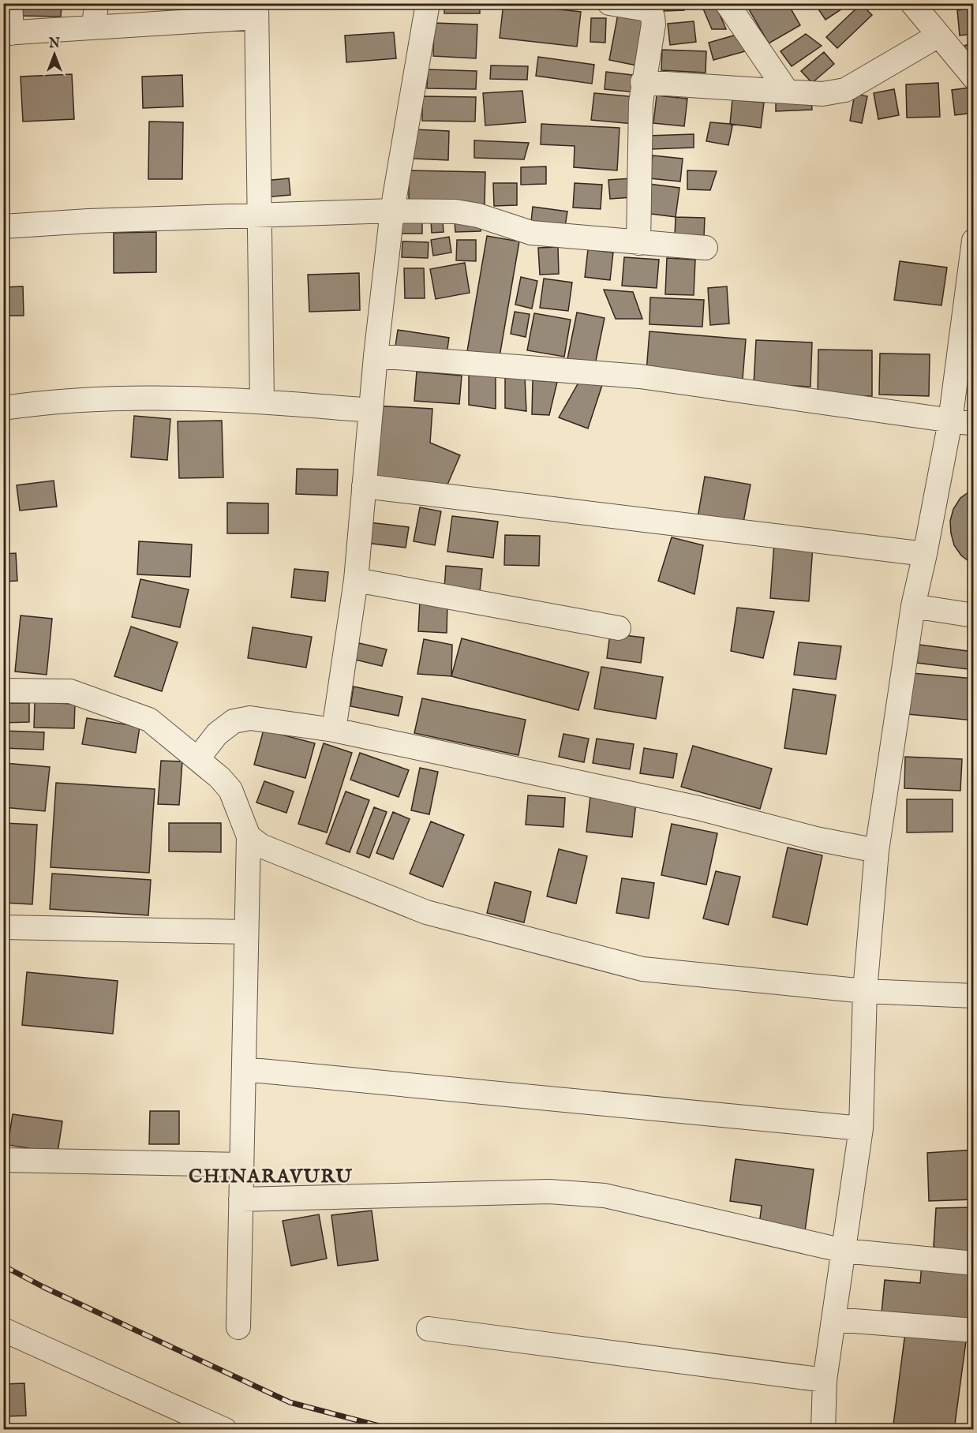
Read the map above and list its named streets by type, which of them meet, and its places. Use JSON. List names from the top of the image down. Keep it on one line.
{"districts":["CHINARAVURU"],"north":"top"}
